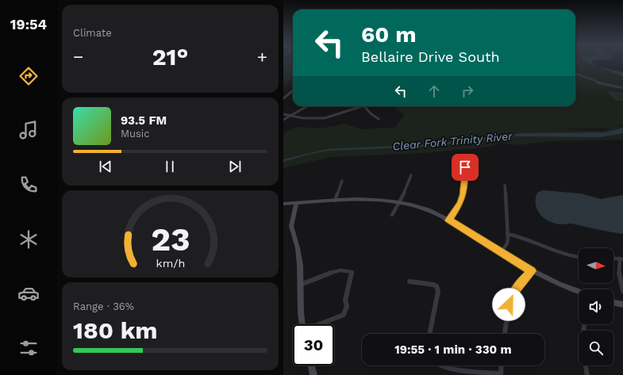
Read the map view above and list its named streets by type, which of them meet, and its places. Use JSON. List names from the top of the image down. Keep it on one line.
{"water":["Clear Fork Trinity River"],"north":"right","page":{"tabs":"19:54","tile":["Climate",["Range · 36%","180 km"]],"turn":["60 m","Bellaire Drive South"],"heat":["−","21°","+"],"song":["93.5 FM","Music"],"limit":"30","trip":"19:55 · 1 min · 330 m","gauge":["23","km/h"]}}
